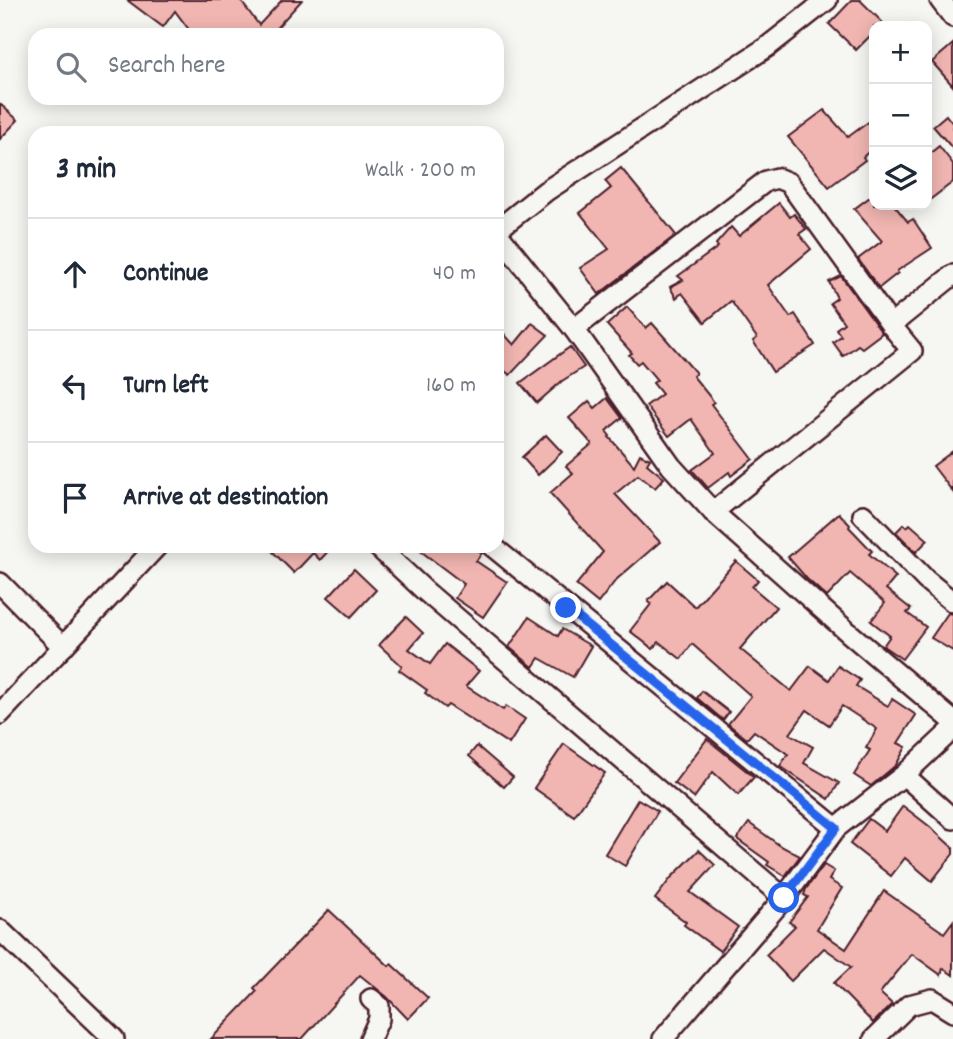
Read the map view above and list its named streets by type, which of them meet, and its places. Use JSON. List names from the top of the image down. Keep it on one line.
{"page":{"map_buttons":["+","−"],"search":"Search here","heading":["3 min","Walk · 200 m"],"list":[["Continue","40 m"],["Turn left","160 m"],"Arrive at destination"]}}
